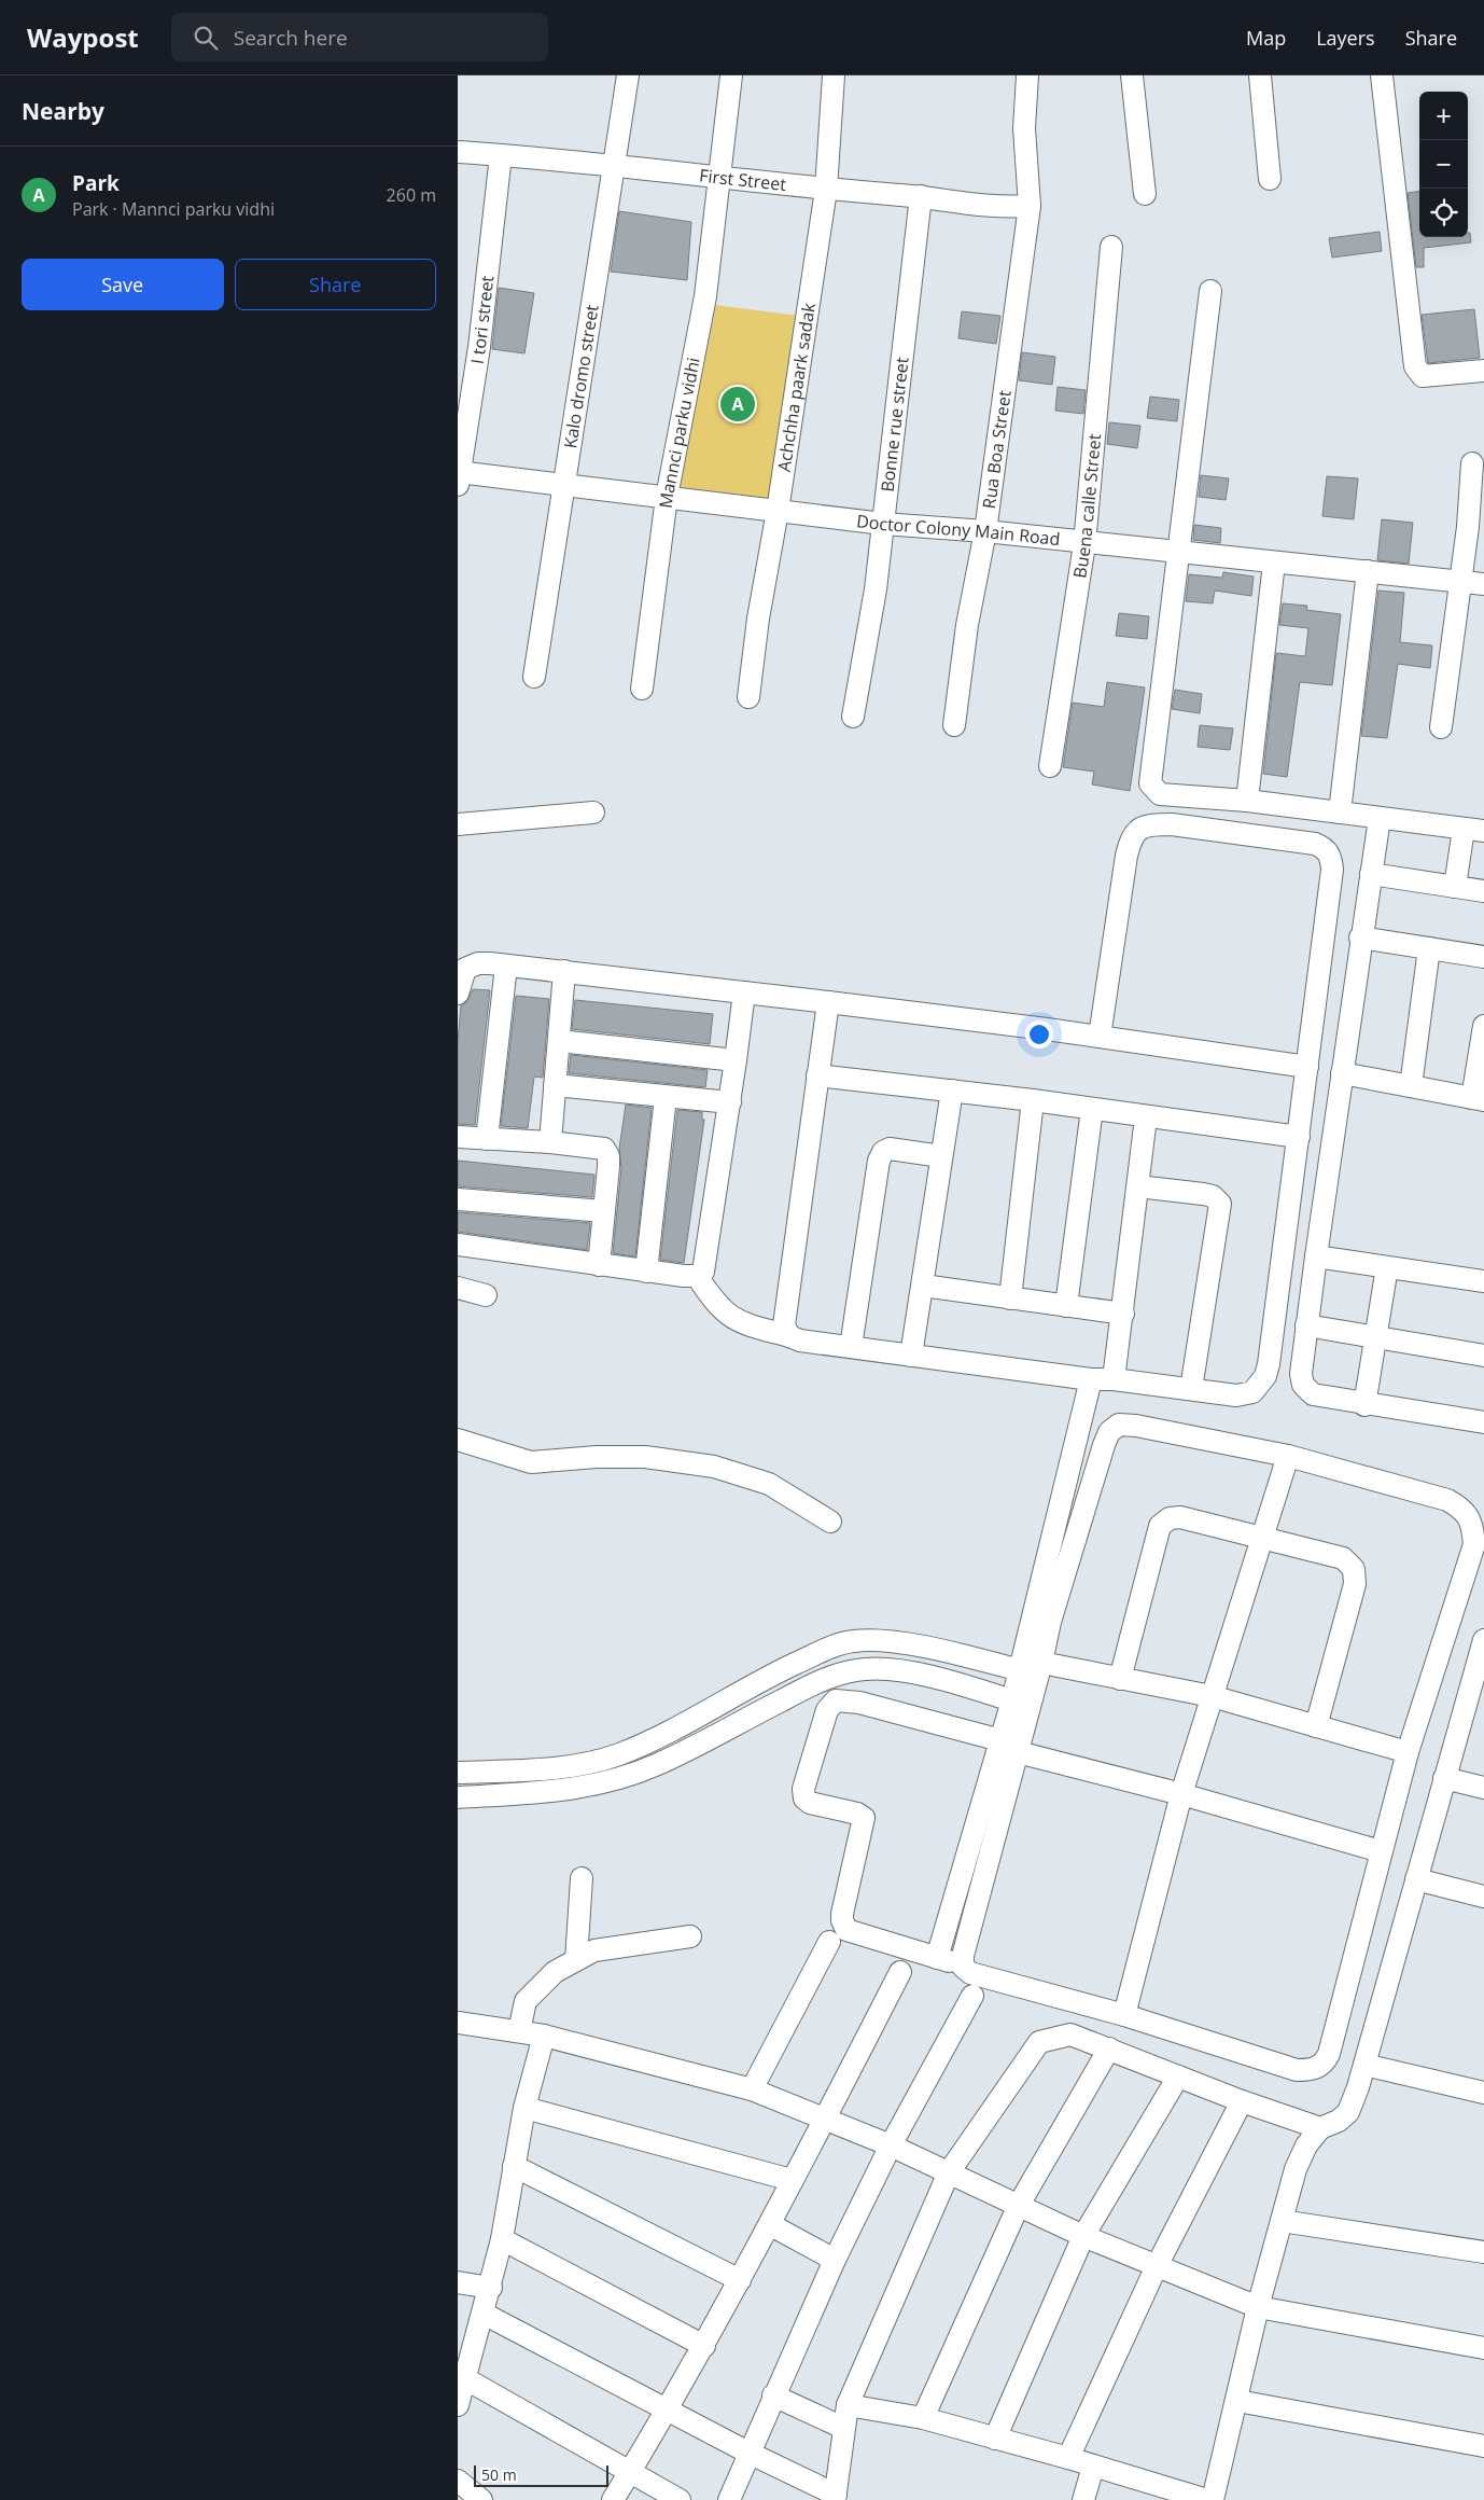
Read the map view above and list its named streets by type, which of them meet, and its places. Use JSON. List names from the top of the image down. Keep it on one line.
{"streets":{"street":["First Street","I tori street","Kalo dromo street","Achchha paark sadak","Bonne rue street","Mannci parku vidhi","Rua Boa Street","Buena calle Street","Doctor Colony Main Road"]},"crossings":[["First Street","I tori street"],["First Street","Kalo dromo street"],["First Street","Achchha paark sadak"],["First Street","Bonne rue street"],["First Street","Mannci parku vidhi"],["First Street","Rua Boa Street"],["I tori street","Doctor Colony Main Road"],["Kalo dromo street","Doctor Colony Main Road"],["Achchha paark sadak","Doctor Colony Main Road"],["Bonne rue street","Doctor Colony Main Road"],["Mannci parku vidhi","Doctor Colony Main Road"],["Rua Boa Street","Doctor Colony Main Road"],["Buena calle Street","Doctor Colony Main Road"]],"scale_bar":"50 m","page":{"header":"Waypost","search":"Search here","nav":["Map","Layers","Share"],"heading":"Nearby","map_buttons":["+","−"],"list":[{"mark":"A","name":"Park","note":"Park · Mannci parku vidhi","value":"260 m"}],"buttons":["Save","Share"],"pins":"A","scale":"50 m"}}
